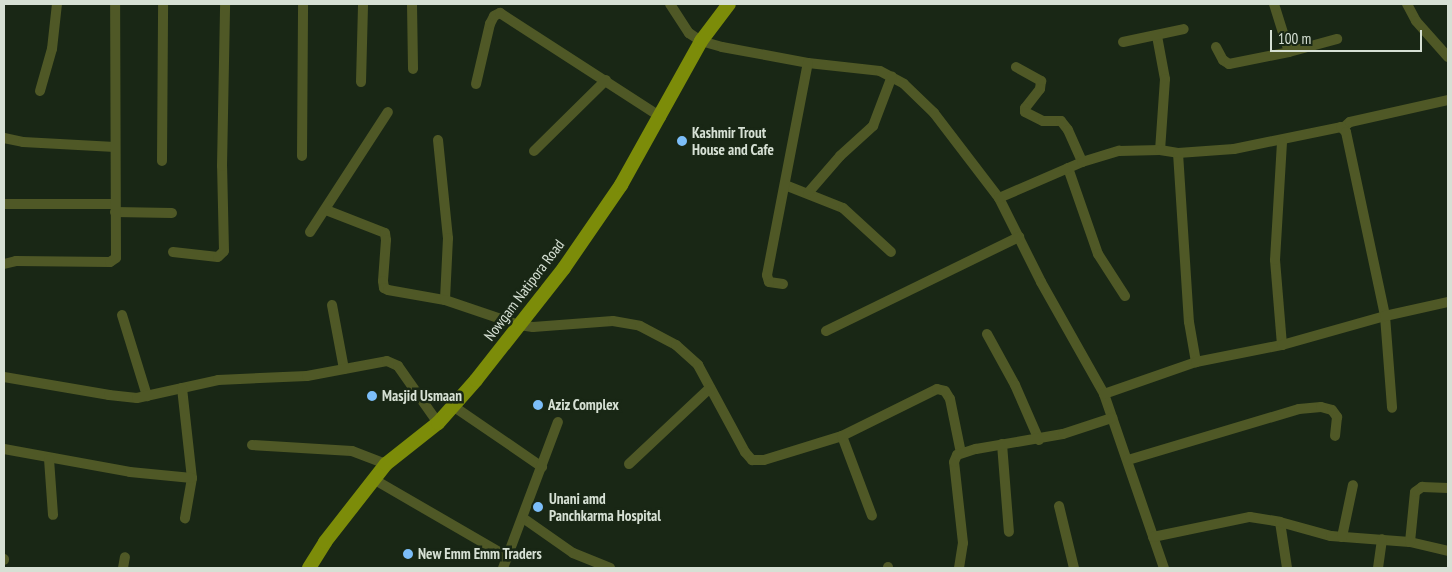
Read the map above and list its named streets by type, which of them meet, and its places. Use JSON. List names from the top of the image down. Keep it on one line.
{"streets":{"main road":["Nowgam Natipora Road"]},"places":["Kashmir Trout House and Cafe","Masjid Usmaan","Aziz Complex","Unani amd Panchkarma Hospital","New Emm Emm Traders"],"scale_bar":"100 m"}
